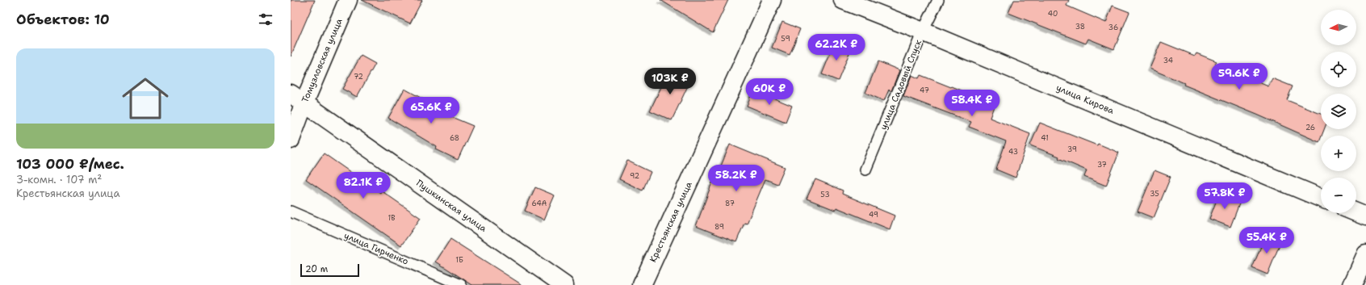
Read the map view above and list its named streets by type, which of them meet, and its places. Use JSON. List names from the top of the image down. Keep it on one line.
{"streets":{"street":["Томузловская улица","улица Кирова","Пушкинская улица","Крестьянская улица"],"lane":["улица Садовый Спуск","улица Гирченко"]},"crossings":[["Томузловская улица","Пушкинская улица"],["улица Садовый Спуск","улица Кирова"]],"house_numbers":["40","38","36","59","34","72","47","26","68","41","39","43","37","92","35","53","64А","87","49","1В","89","1Б"],"scale_bar":"20 m","north":"left","page":{"heading":"Объектов: 10","map_buttons":["+","−"],"price":["62.2K ₽","59.6K ₽","103K ₽","60K ₽","58.4K ₽","65.6K ₽","58.2K ₽","82.1K ₽","57.8K ₽","55.4K ₽"],"list":[{"name":"103 000 ₽/мес.","note":"3-комн. · 107 m² · Крестьянская улица"}],"scale":"20 m"}}
